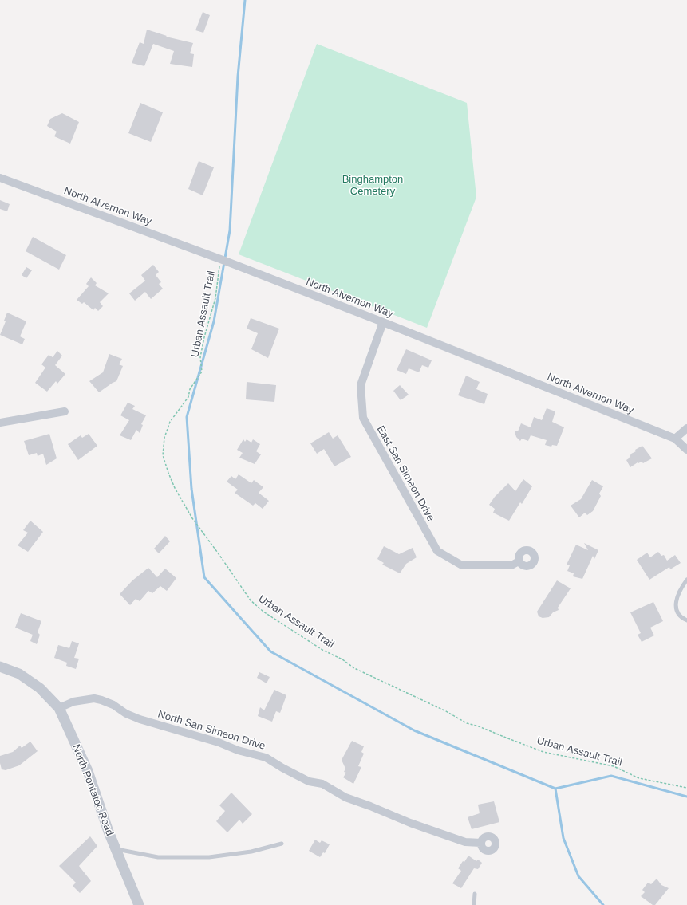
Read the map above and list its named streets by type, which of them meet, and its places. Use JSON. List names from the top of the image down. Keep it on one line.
{"streets":{"street":["North Alvernon Way","East San Simeon Drive","North San Simeon Drive","North Pontatoc Road"],"path":["Urban Assault Trail"]},"crossings":[["North Alvernon Way","Urban Assault Trail"],["North Alvernon Way","East San Simeon Drive"],["North San Simeon Drive","North Pontatoc Road"]],"parks":["Binghampton Cemetery"]}
